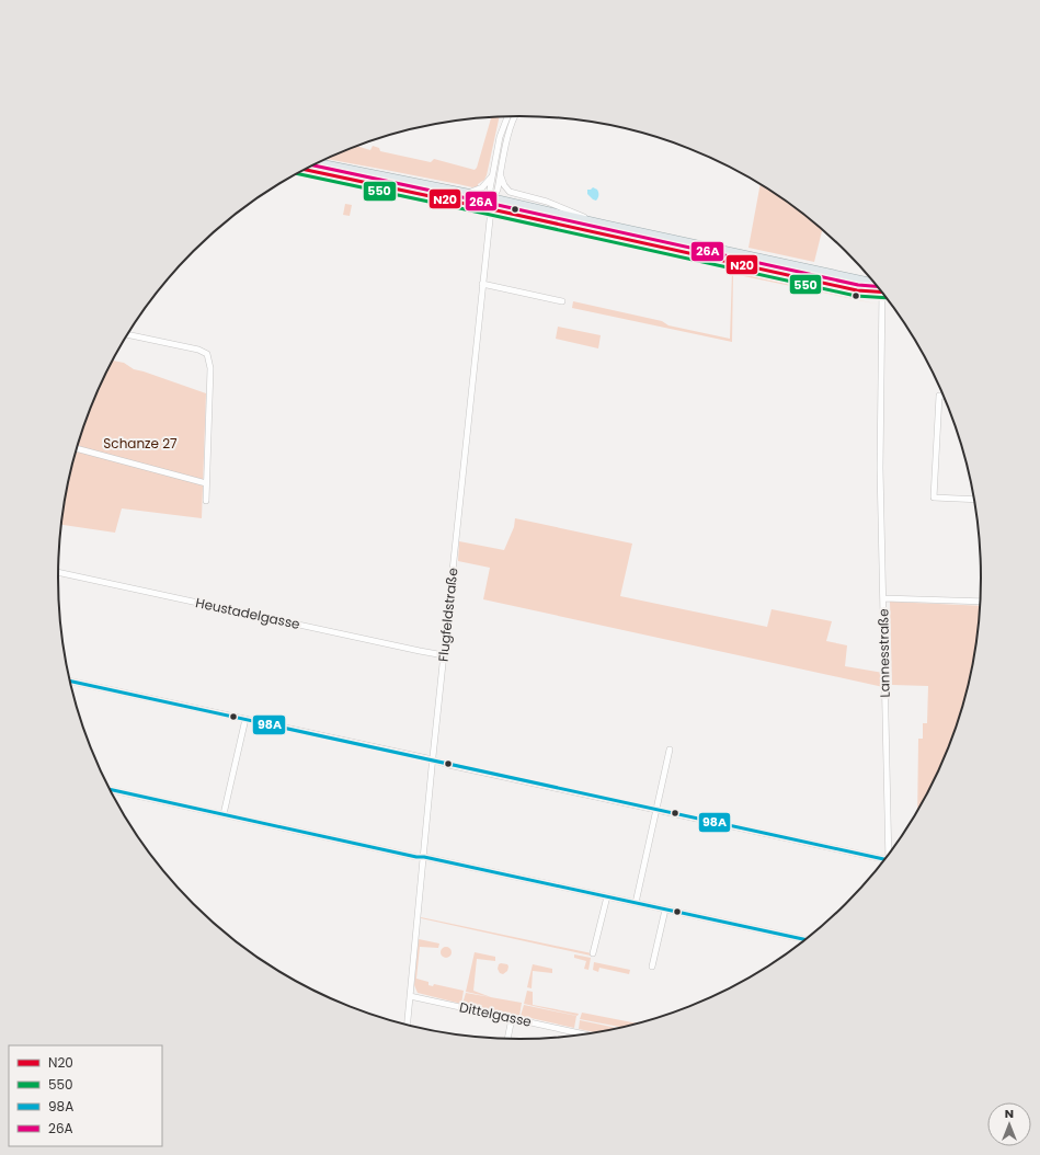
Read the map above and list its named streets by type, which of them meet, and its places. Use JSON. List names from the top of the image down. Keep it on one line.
{"streets":{"street":["Heustadelgasse","Flugfeldstraße","Lannesstraße","Dittelgasse"]},"crossings":[["Heustadelgasse","Flugfeldstraße"],["Flugfeldstraße","Dittelgasse"]],"parks":["Schanze 27"],"lines":["transit line 26A","transit line N20","transit line 550","transit line 98A"],"legend":["N20","550","98A","26A"],"north":"top"}
